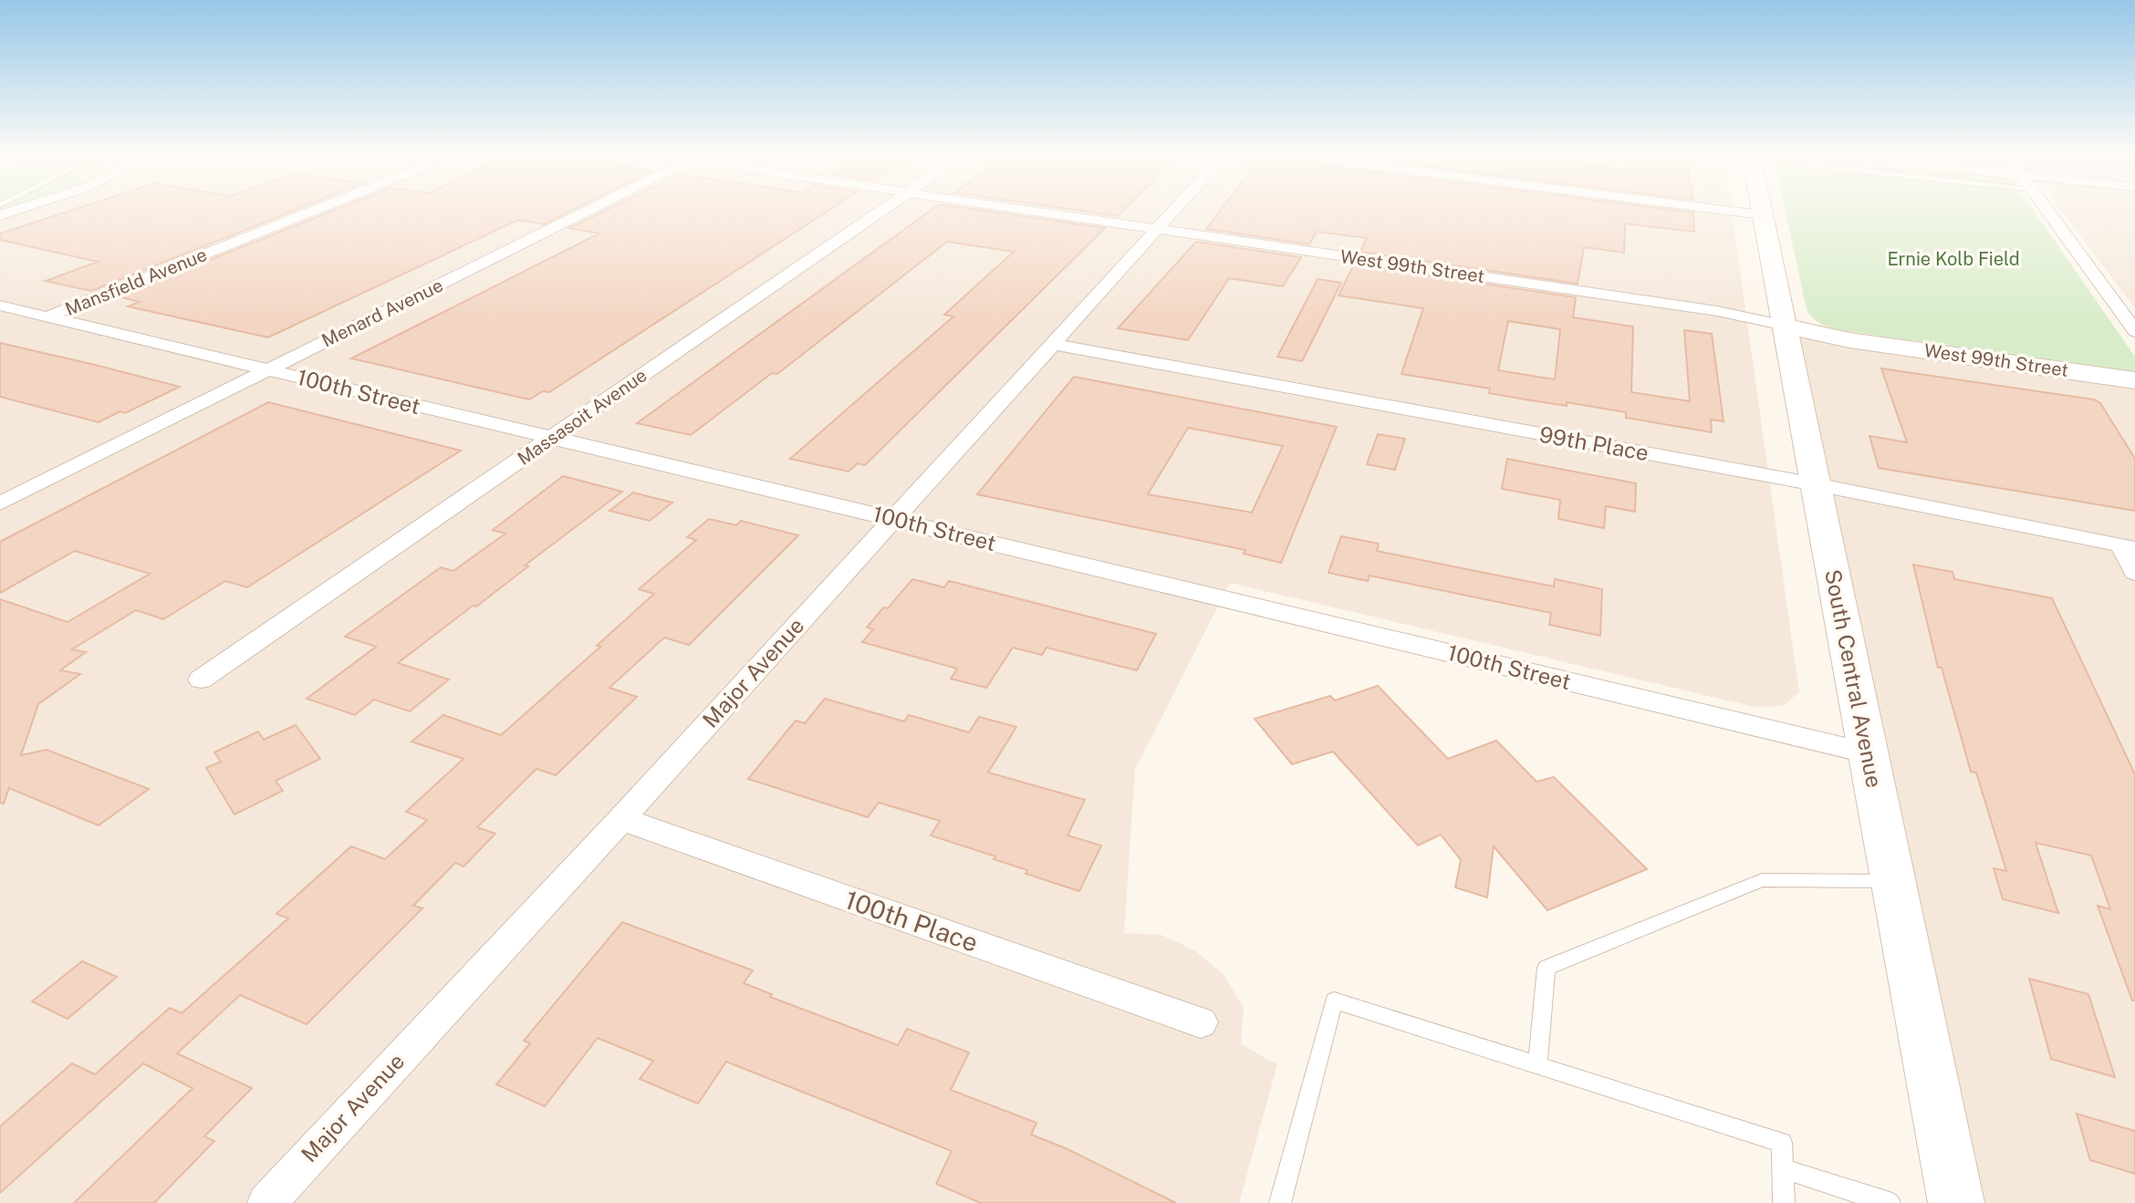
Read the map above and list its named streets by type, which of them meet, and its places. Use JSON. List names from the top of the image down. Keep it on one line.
{"streets":{"street":["West 99th Street","Mansfield Avenue","Menard Avenue","100th Street","Massasoit Avenue","99th Place","Major Avenue","South Central Avenue","100th Place"]},"crossings":[["West 99th Street","Major Avenue"],["West 99th Street","South Central Avenue"],["Mansfield Avenue","100th Street"],["Menard Avenue","100th Street"],["100th Street","Massasoit Avenue"],["100th Street","Major Avenue"],["100th Street","South Central Avenue"],["99th Place","Major Avenue"],["99th Place","South Central Avenue"],["Major Avenue","South Central Avenue"],["Major Avenue","100th Place"]],"parks":["Ernie Kolb Field"]}
